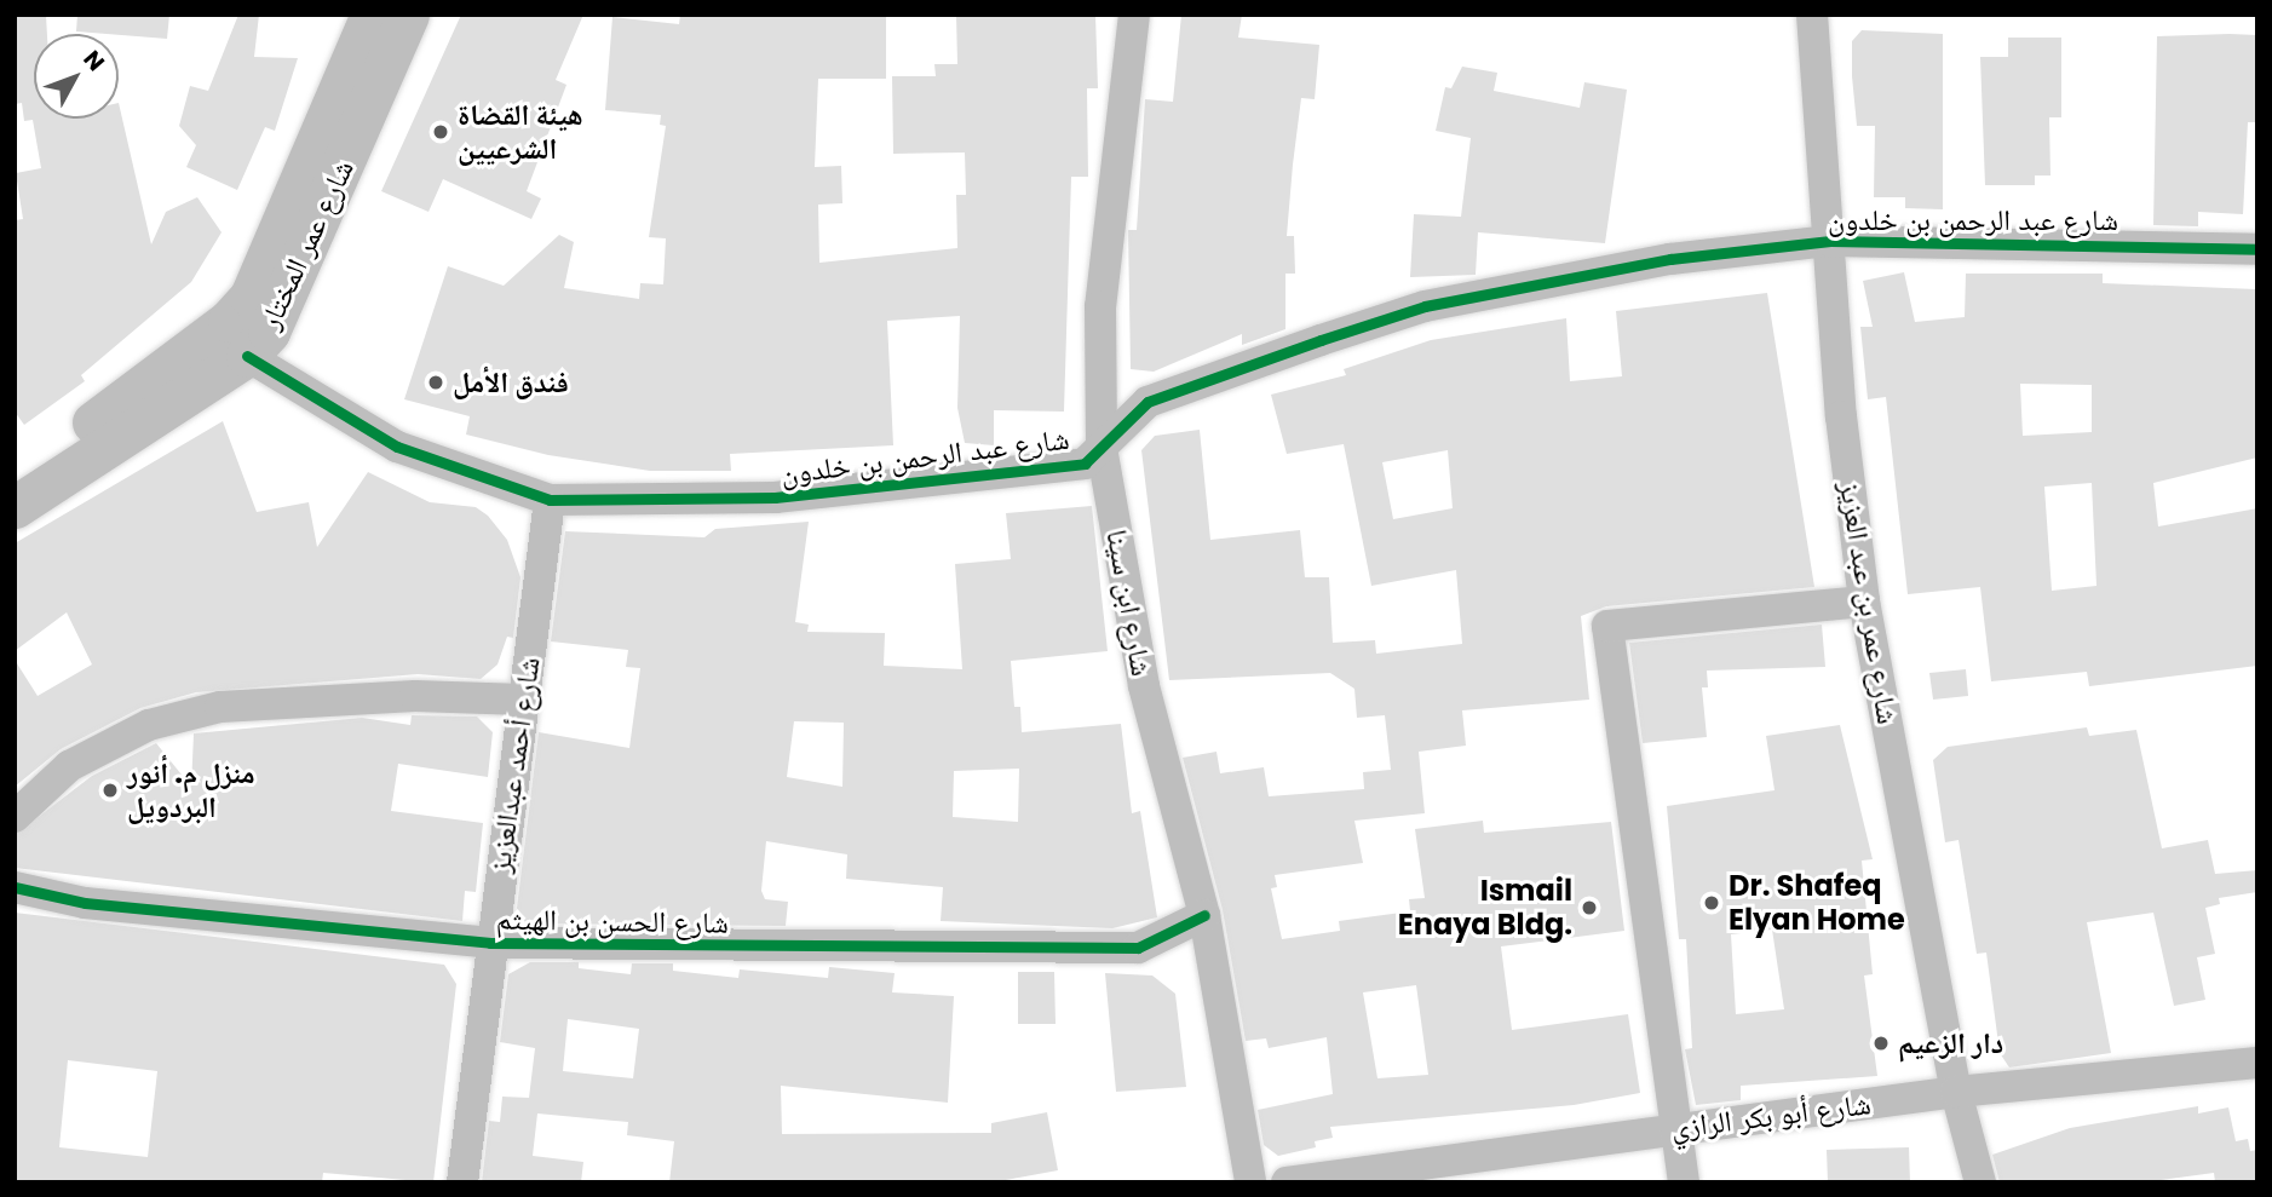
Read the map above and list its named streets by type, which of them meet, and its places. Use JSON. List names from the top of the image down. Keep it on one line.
{"streets":{"main road":["شارع عمر المختار"],"street":["شارع عبد الرحمن بن خلدون","شارع ابن سينا","شارع عمر بن عبد العزيز","شارع أحمد عبدالعزيز","شارع الحسن بن الهيثم","شارع أبو بكر الرازي"]},"crossings":[["شارع عبد الرحمن بن خلدون","شارع عمر المختار"],["شارع عبد الرحمن بن خلدون","شارع ابن سينا"],["شارع عبد الرحمن بن خلدون","شارع عمر بن عبد العزيز"],["شارع عبد الرحمن بن خلدون","شارع أحمد عبدالعزيز"],["شارع ابن سينا","شارع الحسن بن الهيثم"],["شارع عمر بن عبد العزيز","شارع أبو بكر الرازي"],["شارع أحمد عبدالعزيز","شارع الحسن بن الهيثم"]],"places":["هيئة القضاة الشرعيين","فندق الأمل","منزل م. أنور البردويل","Dr. Shafeq Elyan Home","Ismail Enaya Bldg.","دار الزعيم"],"north":"top right"}
